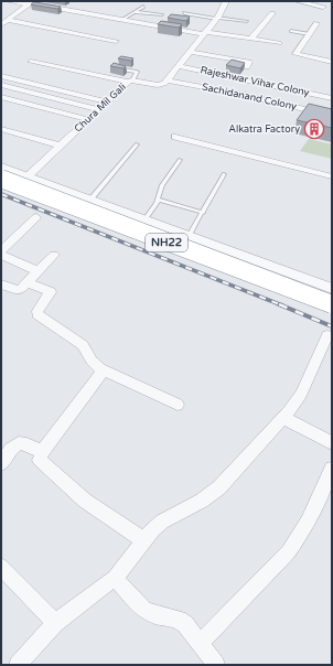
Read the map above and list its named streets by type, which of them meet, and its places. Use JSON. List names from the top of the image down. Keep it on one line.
{"streets":{"highway":["NH22"],"street":["Rajeshwar Vihar Colony","Sachidanand Colony","Chura Mil Gali"]},"crossings":[["Sachidanand Colony","Chura Mil Gali"]],"places":{"building":["Alkatra Factory"]}}
